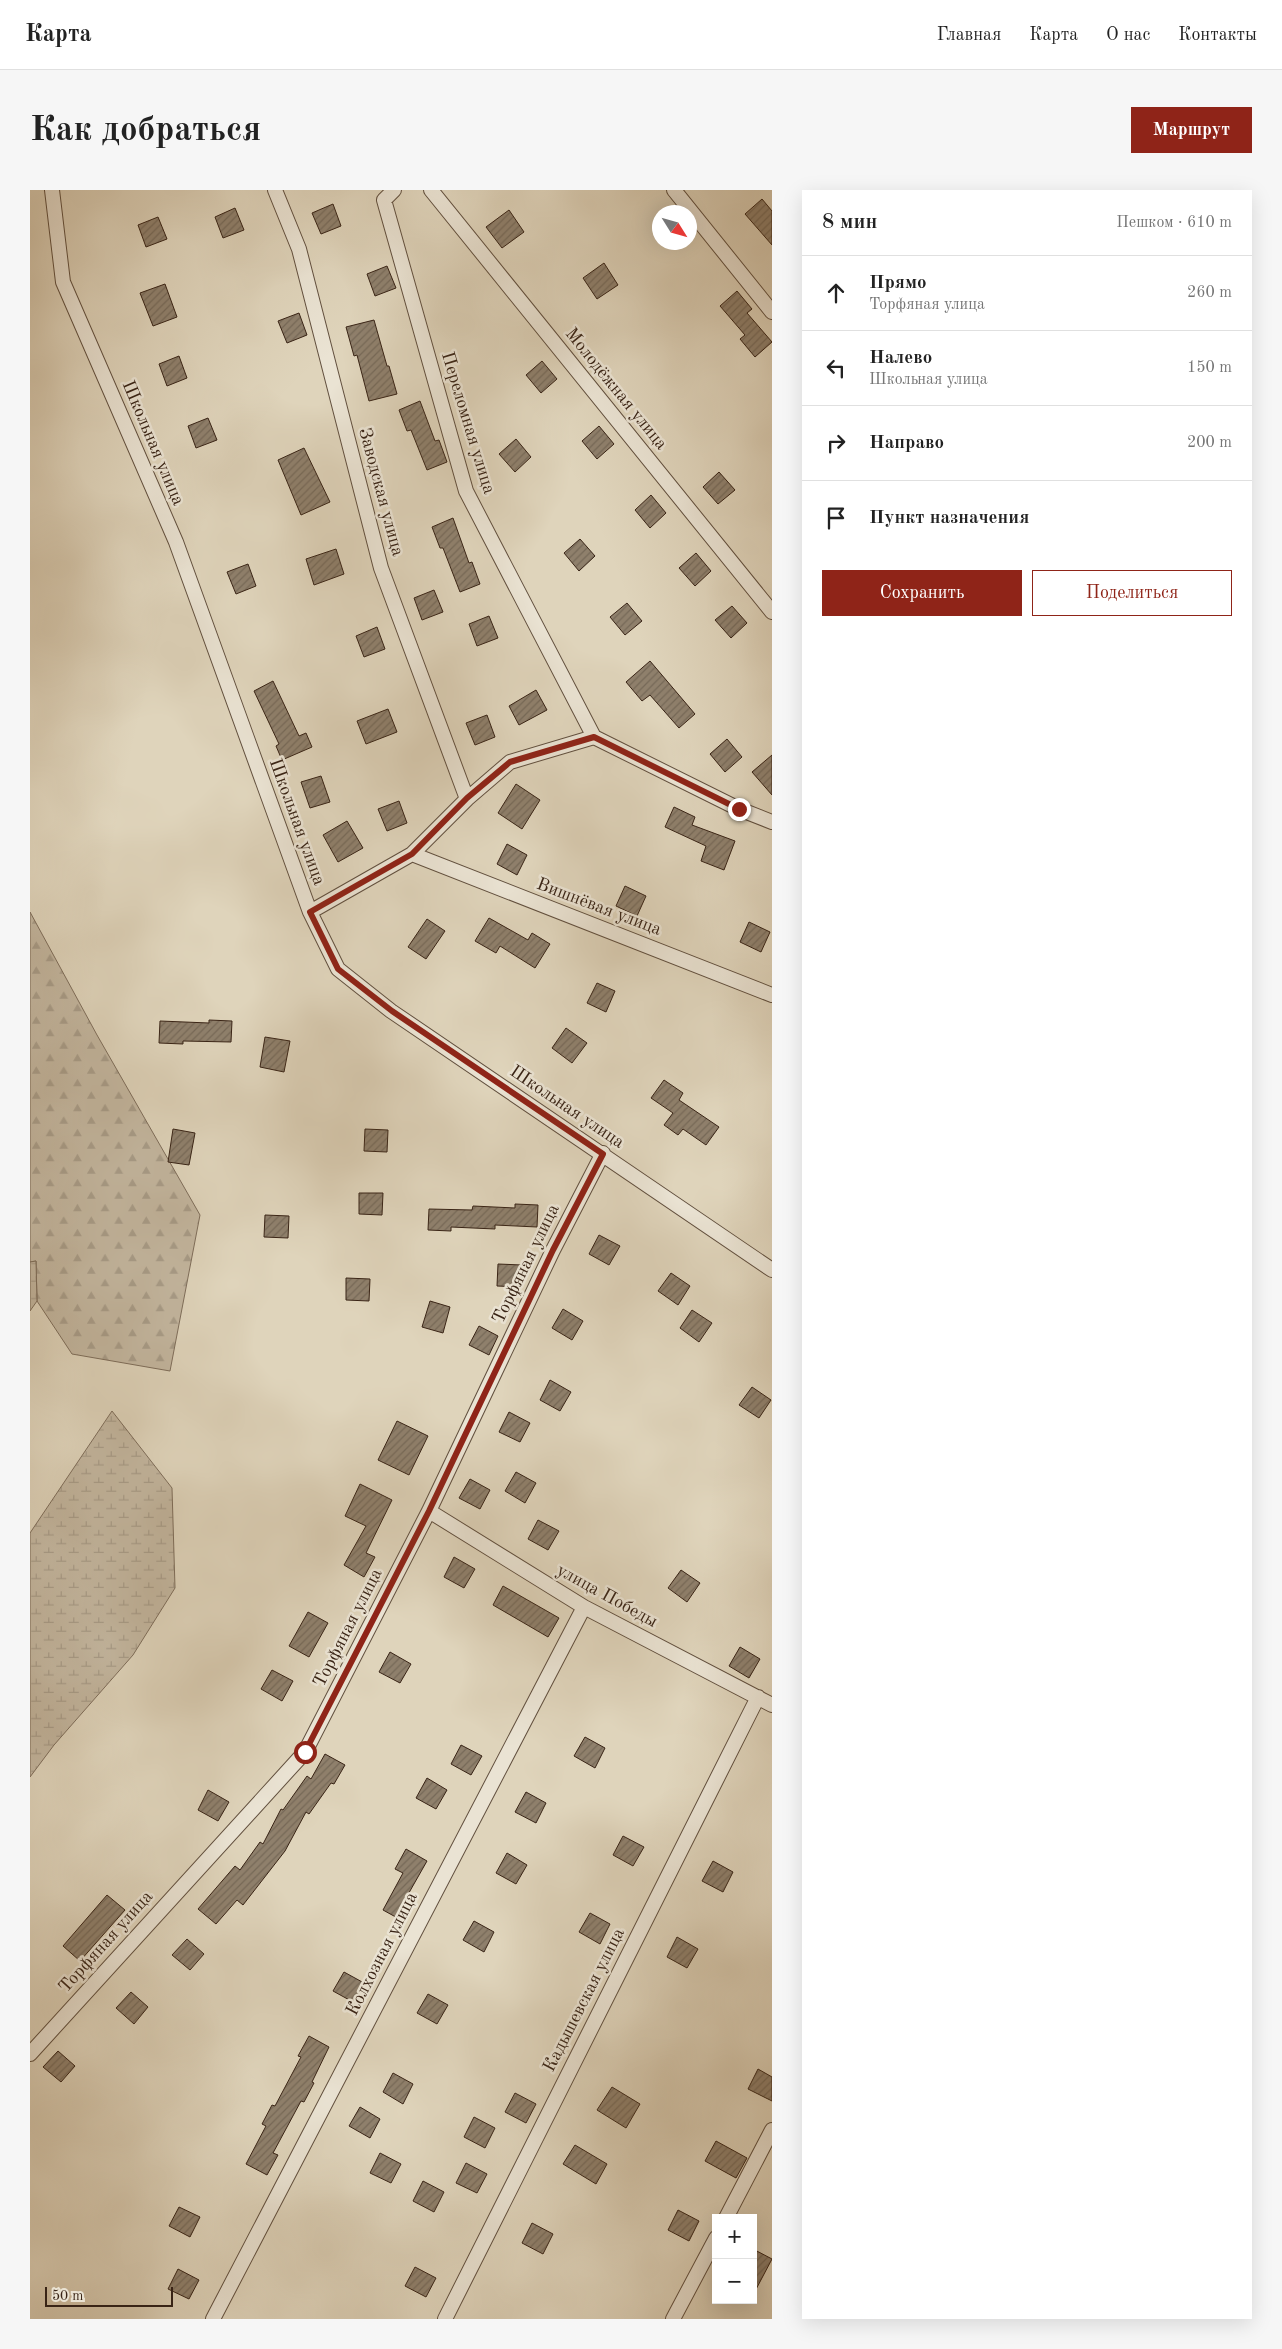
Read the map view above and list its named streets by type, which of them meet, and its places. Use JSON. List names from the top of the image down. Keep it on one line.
{"streets":{"street":["Молодёжная улица","Переломная улица","Школьная улица","Заводская улица","Вишнёвая улица","Торфяная улица","улица Победы","Колхозная улица","Кадышевская улица"]},"crossings":[["Школьная улица","Торфяная улица"],["Торфяная улица","улица Победы"],["улица Победы","Колхозная улица"],["улица Победы","Кадышевская улица"]],"scale_bar":"50 m","north":"bottom right","page":{"header":"Карта","nav":["Главная","Карта","О нас","Контакты"],"buttons":["Маршрут",["Сохранить","Поделиться"]],"title":"Как добраться","heading":["8 мин","Пешком · 610 m"],"list":[["Прямо","Торфяная улица","260 m"],["Налево","Школьная улица","150 m"],["Направо","200 m"],"Пункт назначения"],"map_buttons":["+","−"],"scale":"50 m"}}
